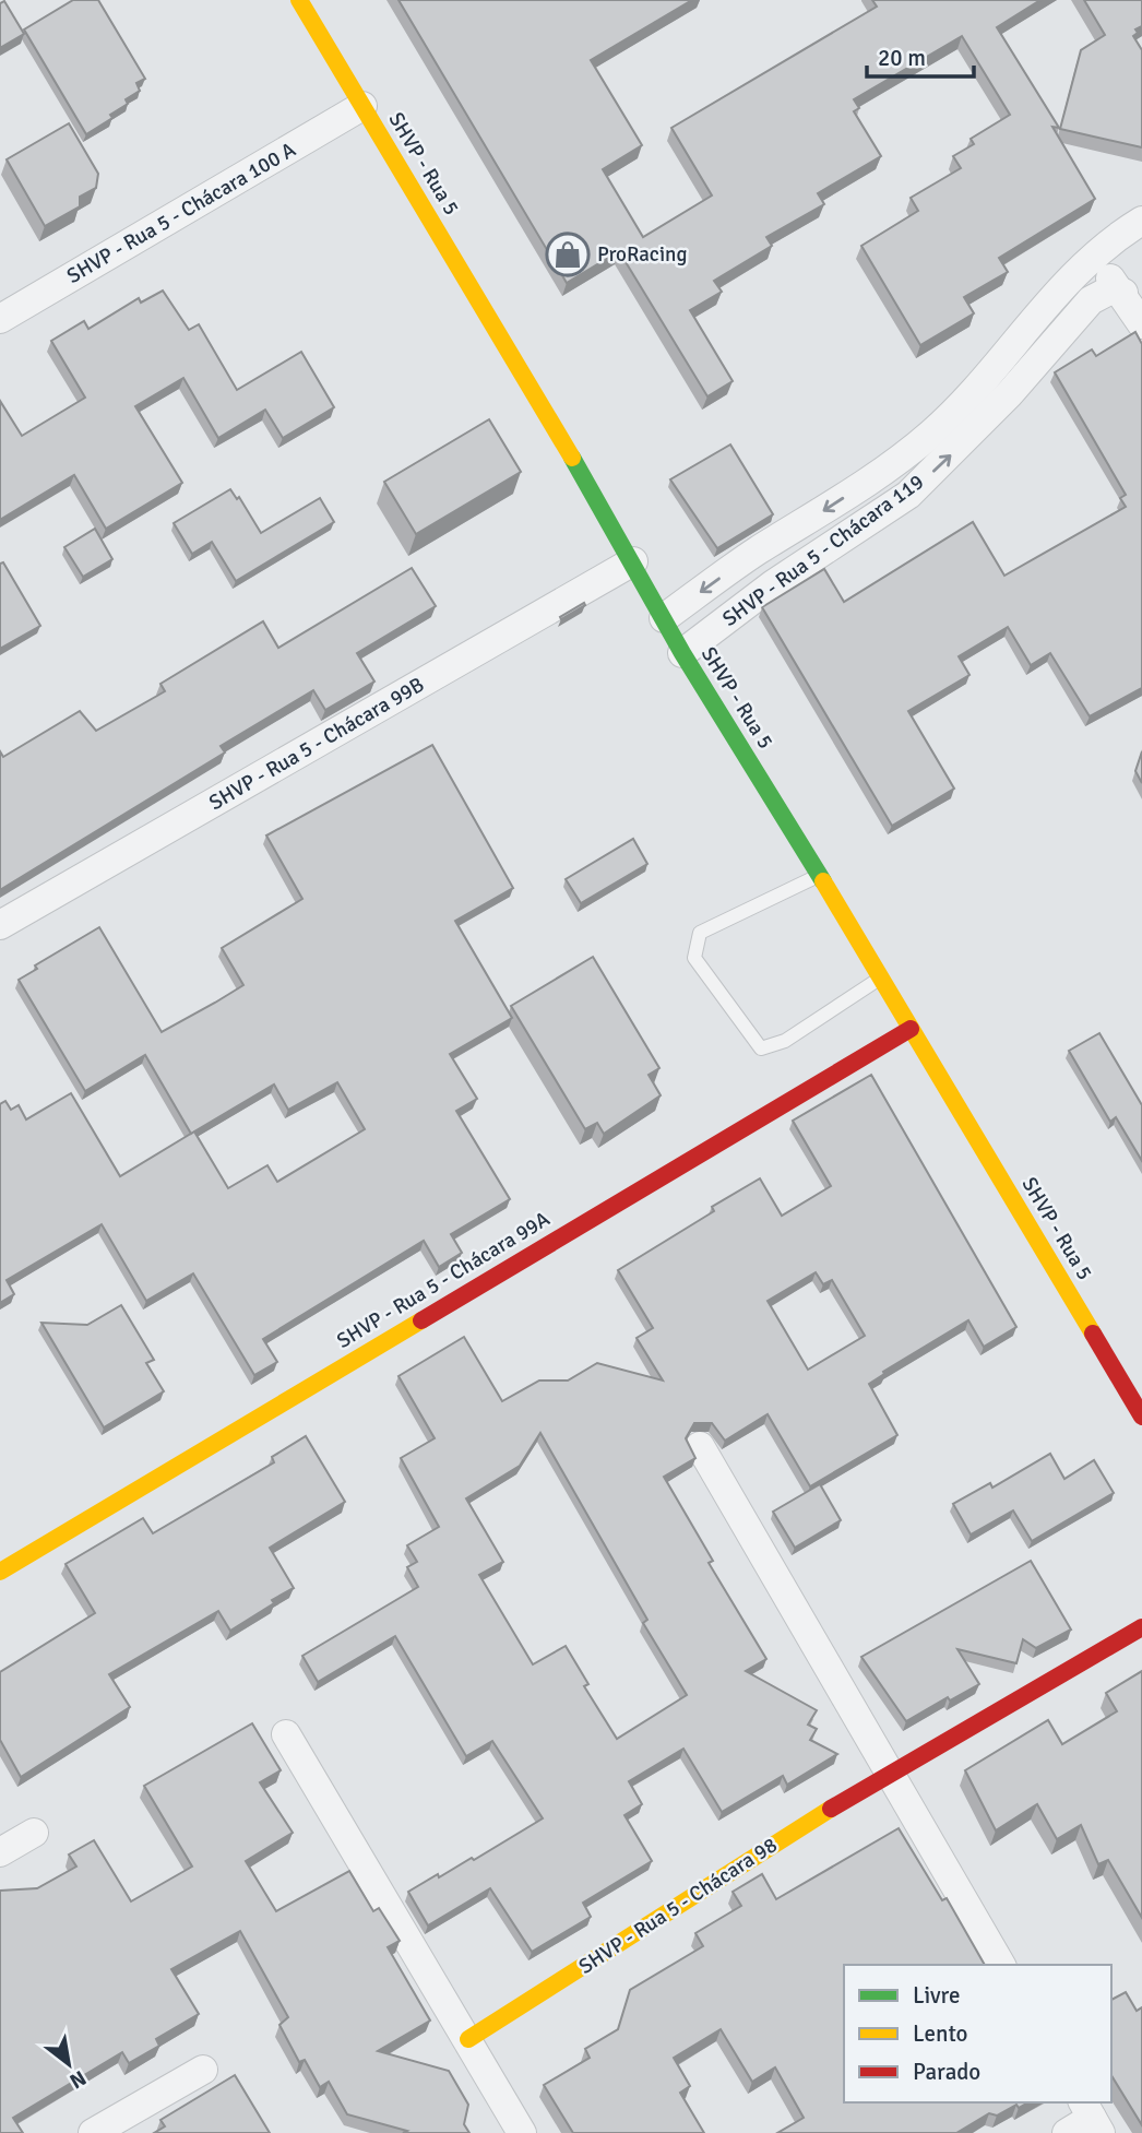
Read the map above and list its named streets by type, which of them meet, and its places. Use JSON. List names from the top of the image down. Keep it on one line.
{"streets":{"street":["SHVP - Rua 5","SHVP - Rua 5 - Chácara 100 A","SHVP - Rua 5 - Chácara 119","SHVP - Rua 5 - Chácara 99B","SHVP - Rua 5 - Chácara 99A","SHVP - Rua 5 - Chácara 98"]},"crossings":[["SHVP - Rua 5","SHVP - Rua 5 - Chácara 100 A"],["SHVP - Rua 5","SHVP - Rua 5 - Chácara 119"],["SHVP - Rua 5","SHVP - Rua 5 - Chácara 99B"],["SHVP - Rua 5","SHVP - Rua 5 - Chácara 99A"]],"places":{"shop":["ProRacing"]},"legend":["Livre","Lento","Parado"],"scale_bar":"20 m","north":"bottom right"}
